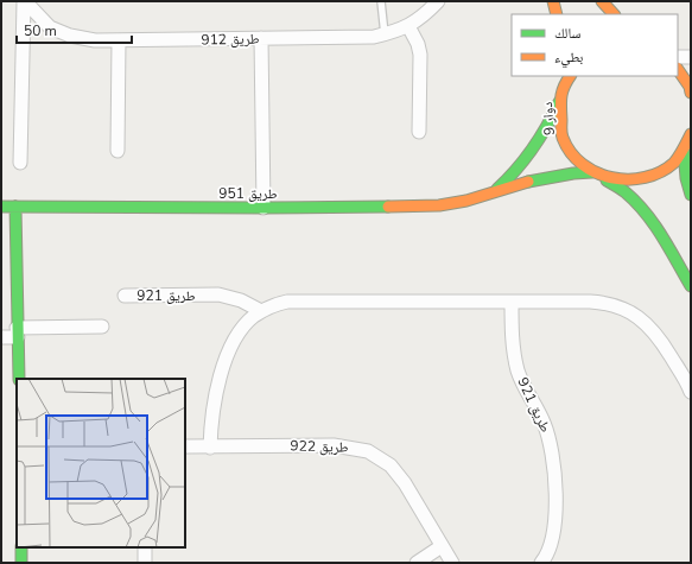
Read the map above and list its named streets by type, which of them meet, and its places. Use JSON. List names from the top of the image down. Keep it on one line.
{"streets":{"street":["طريق 912","دوار 9","طريق 951","طريق 921","طريق 922"]},"crossings":[["دوار 9","طريق 951"]],"legend":["سالك","بطيء"],"scale_bar":"50 m"}
